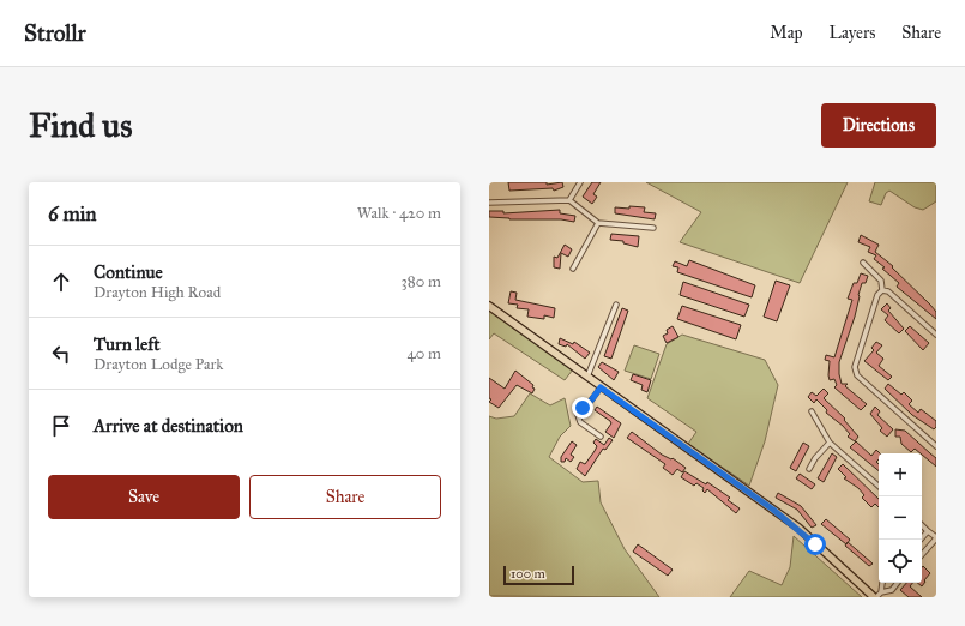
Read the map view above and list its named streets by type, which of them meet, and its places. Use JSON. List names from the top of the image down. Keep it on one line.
{"scale_bar":"100 m","page":{"header":"Strollr","nav":["Map","Layers","Share"],"buttons":["Directions",["Save","Share"]],"title":"Find us","heading":["6 min","Walk · 420 m"],"list":[["Continue","Drayton High Road","380 m"],["Turn left","Drayton Lodge Park","40 m"],"Arrive at destination"],"map_buttons":["+","−"],"scale":"100 m"}}
